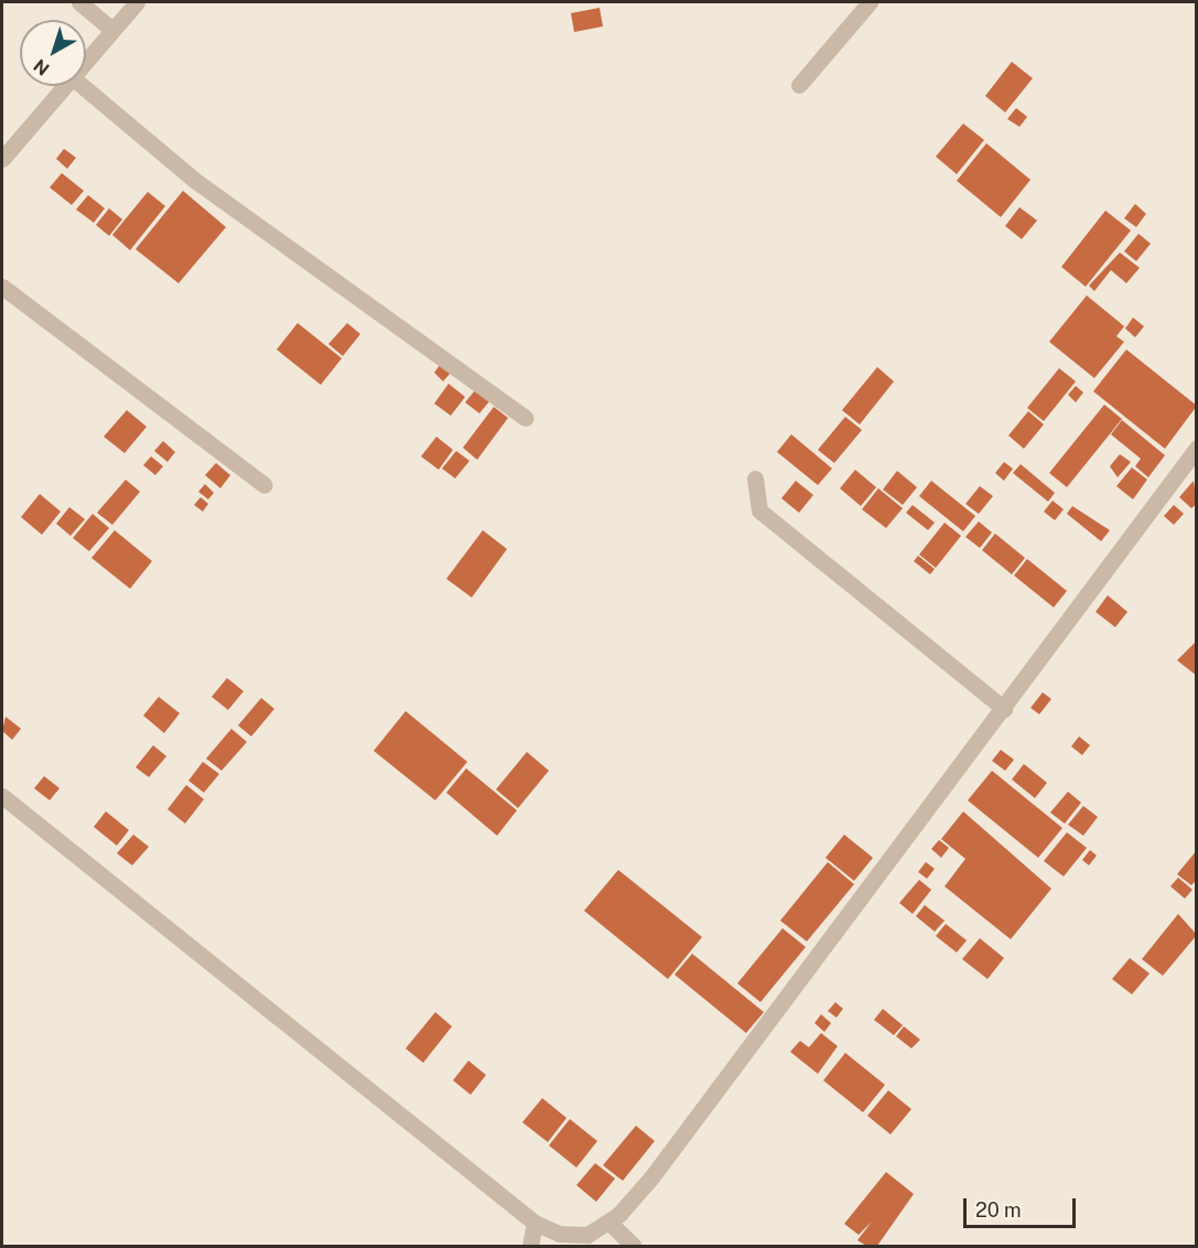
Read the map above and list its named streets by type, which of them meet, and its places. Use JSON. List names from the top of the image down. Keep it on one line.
{"scale_bar":"20 m","north":"bottom left"}
